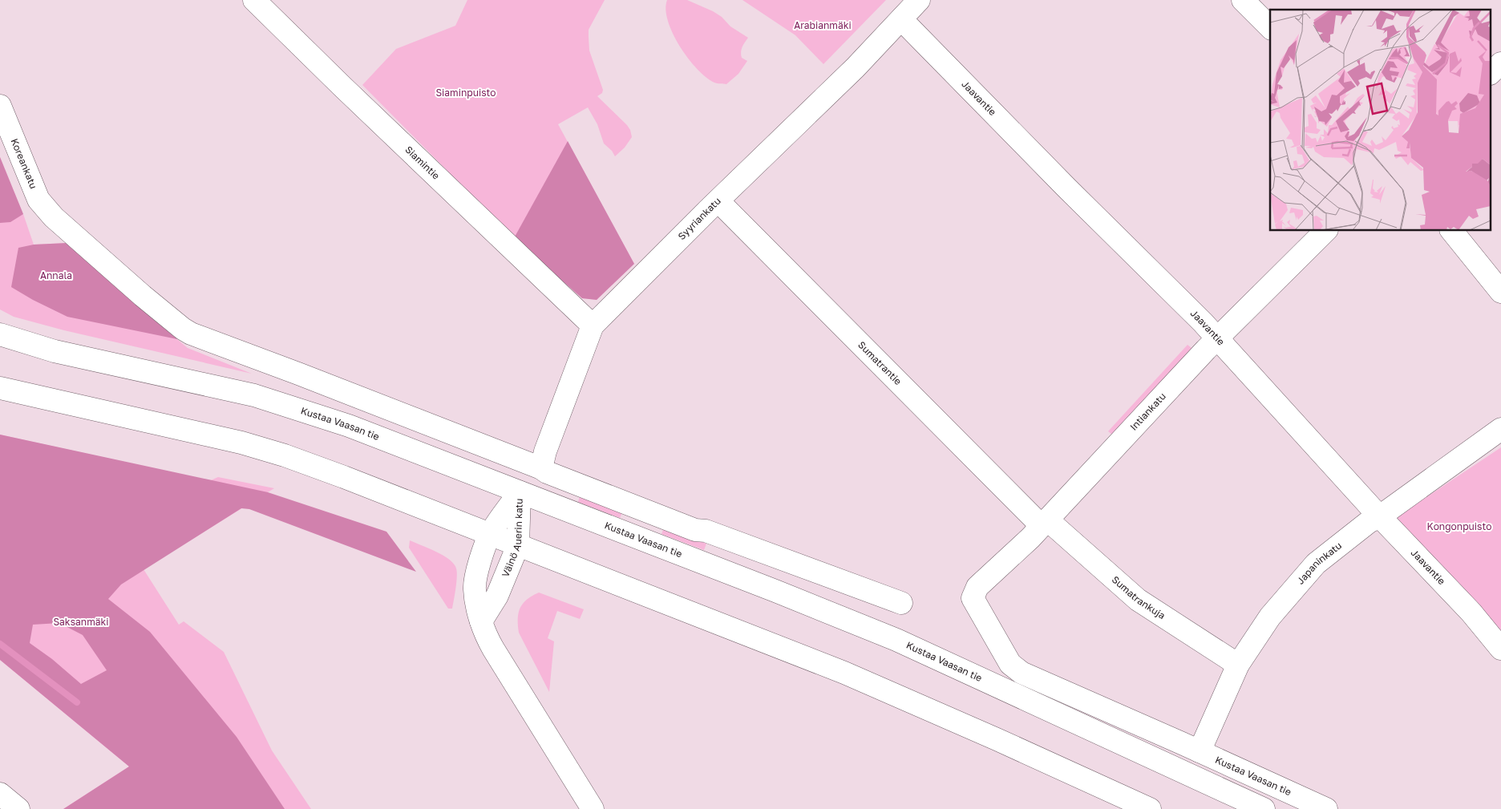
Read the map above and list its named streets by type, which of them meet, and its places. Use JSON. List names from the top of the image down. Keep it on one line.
{"streets":{"street":["Jaavantie","Koreankatu","Siamintie","Syyriankatu","Sumatrantie","Intiankatu","Kustaa Vaasan tie","Väinö Auerin katu","Japaninkatu","Sumatrankuja"]},"crossings":[["Jaavantie","Syyriankatu"],["Jaavantie","Intiankatu"],["Jaavantie","Japaninkatu"],["Koreankatu","Syyriankatu"],["Siamintie","Syyriankatu"],["Syyriankatu","Sumatrantie"],["Sumatrantie","Intiankatu"],["Sumatrantie","Sumatrankuja"],["Intiankatu","Kustaa Vaasan tie"],["Intiankatu","Sumatrankuja"],["Kustaa Vaasan tie","Väinö Auerin katu"],["Kustaa Vaasan tie","Japaninkatu"],["Japaninkatu","Sumatrankuja"]],"parks":["Arabianmäki","Siaminpuisto","Annala","Kongonpuisto","Saksanmäki"]}
